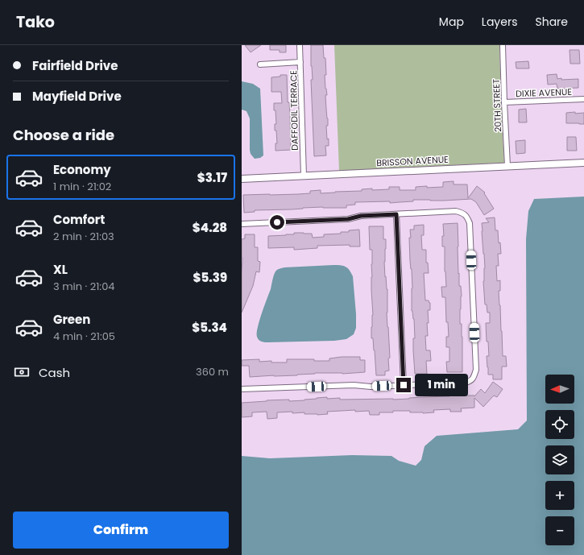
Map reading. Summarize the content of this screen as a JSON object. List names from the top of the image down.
{
  "streets": {
    "street": [
      "DIXIE AVENUE",
      "20TH STREET",
      "DAFFODIL TERRACE",
      "BRISSON AVENUE"
    ]
  },
  "crossings": [
    ["DIXIE AVENUE", "20TH STREET"],
    ["20TH STREET", "BRISSON AVENUE"],
    ["DAFFODIL TERRACE", "BRISSON AVENUE"]
  ],
  "north": "left",
  "page": {
    "header": "Tako",
    "nav": ["Map", "Layers", "Share"],
    "banner": ["Fairfield Drive", "Mayfield Drive"],
    "heading": "Choose a ride",
    "list": [
      {
        "name": "Economy",
        "note": "1 min · 21:02",
        "value": "$3.17"
      },
      {
        "name": "Comfort",
        "note": "2 min · 21:03",
        "value": "$4.28"
      },
      {
        "name": "XL",
        "note": "3 min · 21:04",
        "value": "$5.39"
      },
      {
        "name": "Green",
        "note": "4 min · 21:05",
        "value": "$5.34"
      }
    ],
    "pay": ["Cash", "360 m"],
    "bubble": "1 min",
    "map_buttons": ["+", "−"],
    "buttons": "Confirm"
  }
}
